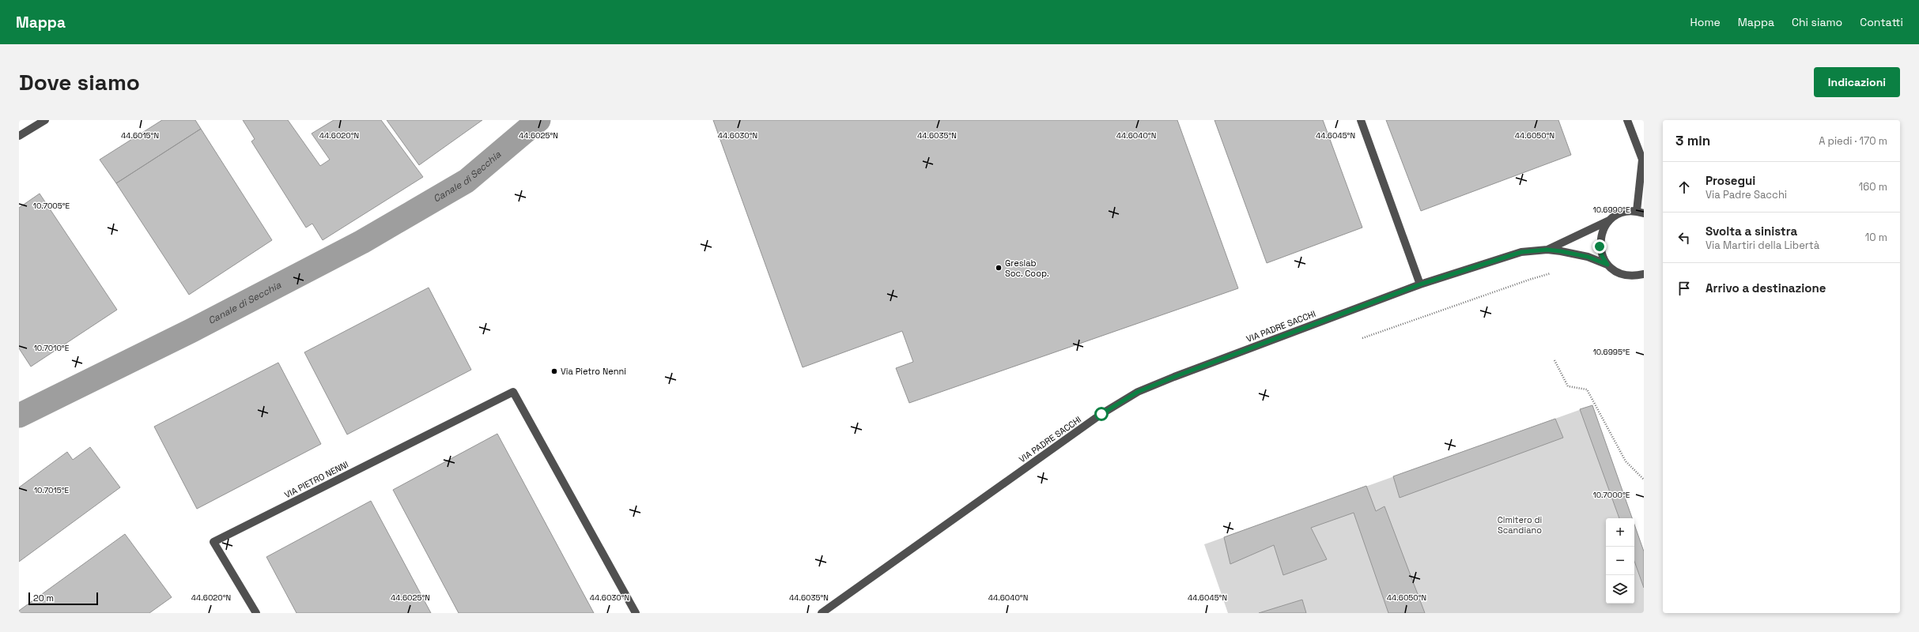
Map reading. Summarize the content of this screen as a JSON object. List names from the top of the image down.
{
  "streets": {
    "street": ["VIA PADRE SACCHI", "VIA PIETRO NENNI"]
  },
  "water": ["Canale di Secchia"],
  "parks": ["Cimitero di Scandiano"],
  "places": ["Greslab Soc. Coop.", "Via Pietro Nenni"],
  "scale_bar": "20 m",
  "page": {
    "header": "Mappa",
    "nav": [
      "Home",
      "Mappa",
      "Chi siamo",
      "Contatti"
    ],
    "buttons": "Indicazioni",
    "title": "Dove siamo",
    "heading": ["3 min", "A piedi · 170 m"],
    "list": [
      ["Prosegui", "Via Padre Sacchi", "160 m"],
      ["Svolta a sinistra", "Via Martiri della Libertà", "10 m"],
      "Arrivo a destinazione"
    ],
    "map_buttons": ["+", "−"],
    "scale": "20 m"
  },
  "coordinates": [
    "44.6015°N",
    "44.6020°N",
    "44.6025°N",
    "44.6030°N",
    "44.6035°N",
    "44.6040°N",
    "44.6045°N",
    "44.6050°N",
    "10.7005°E",
    "10.6990°E",
    "10.7010°E",
    "10.6995°E",
    "10.7015°E",
    "10.7000°E"
  ]
}
